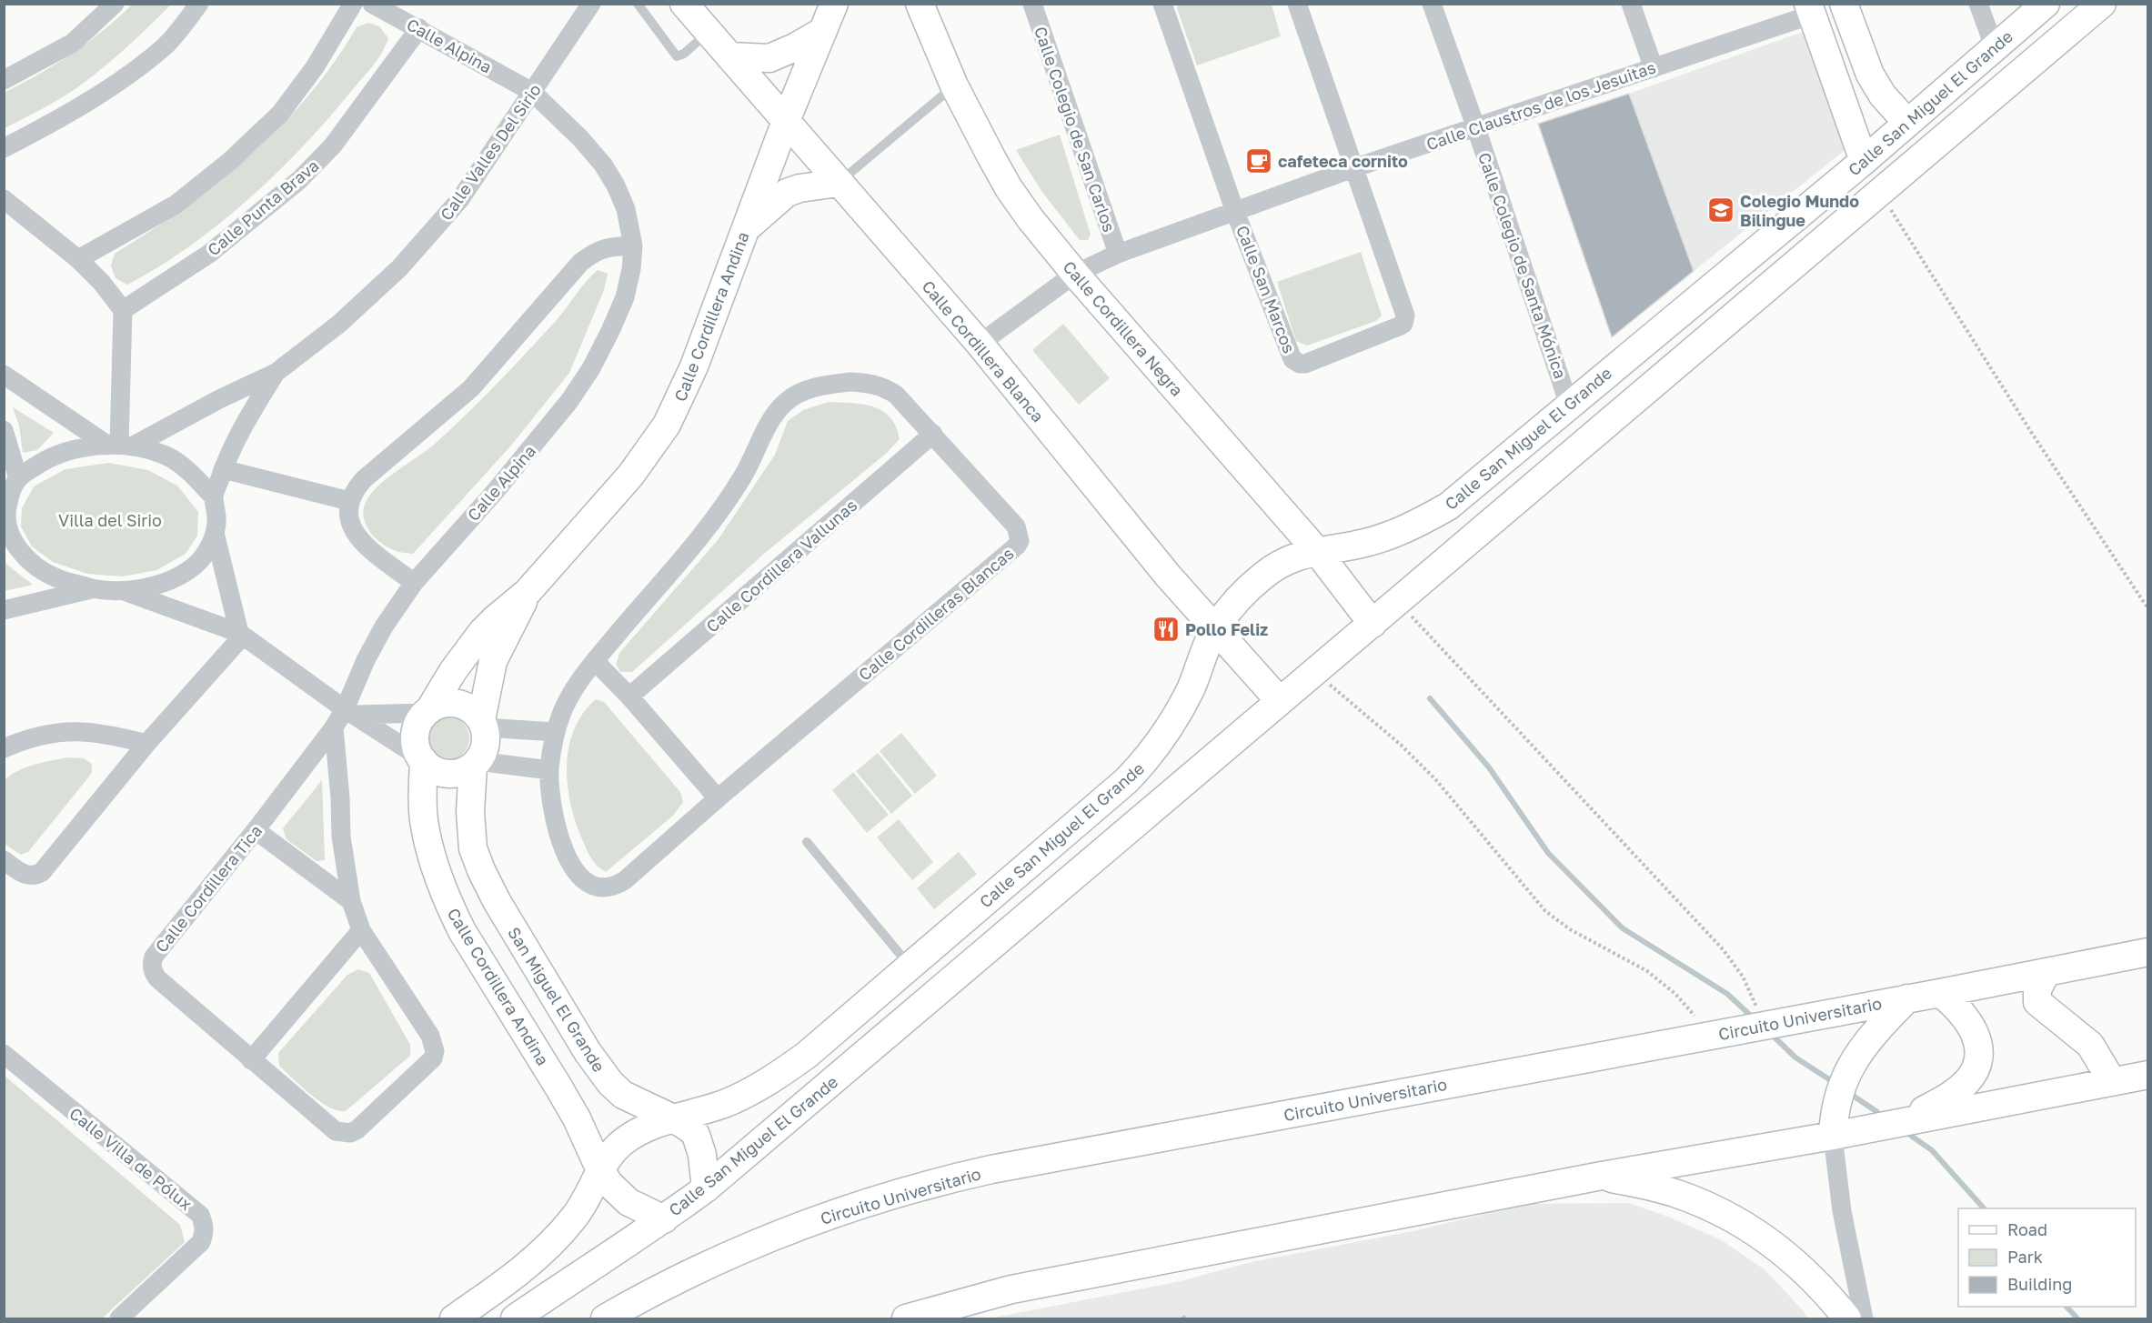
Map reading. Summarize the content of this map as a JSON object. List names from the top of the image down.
{
  "streets": {
    "street": [
      "Calle Alpina",
      "Calle San Miguel El Grande",
      "Calle Claustros de los Jesuitas",
      "Calle Colegio de San Carlos",
      "Calle Valles Del Sirio",
      "Calle Punta Brava",
      "Calle Colegio de Santa Mónica",
      "Calle San Marcos",
      "Calle Cordillera Andina",
      "Calle Cordillera Negra",
      "Calle Cordillera Blanca",
      "Calle Cordillera Vallunas",
      "Calle Cordilleras Blancas",
      "Calle Cordillera Tica",
      "San Miguel El Grande",
      "Circuito Universitario",
      "Calle Villa de Pólux"
    ]
  },
  "crossings": [
    ["Calle Alpina", "Calle Valles Del Sirio"],
    ["Calle Alpina", "Calle Punta Brava"],
    ["Calle Alpina", "Calle Cordillera Tica"],
    ["Calle San Miguel El Grande", "Calle Colegio de Santa Mónica"],
    ["Calle San Miguel El Grande", "Calle Cordillera Andina"],
    ["Calle San Miguel El Grande", "Calle Cordillera Negra"],
    ["Calle San Miguel El Grande", "Calle Cordillera Blanca"],
    ["Calle San Miguel El Grande", "San Miguel El Grande"],
    ["Calle Claustros de los Jesuitas", "Calle Colegio de San Carlos"],
    ["Calle Claustros de los Jesuitas", "Calle Colegio de Santa Mónica"],
    ["Calle Claustros de los Jesuitas", "Calle San Marcos"],
    ["Calle Claustros de los Jesuitas", "Calle Cordillera Negra"],
    ["Calle Claustros de los Jesuitas", "Calle Cordillera Blanca"],
    ["Calle Cordillera Andina", "Calle Cordillera Blanca"],
    ["Calle Cordillera Andina", "San Miguel El Grande"],
    ["Calle Cordillera Vallunas", "Calle Cordilleras Blancas"]
  ],
  "parks": ["Villa del Sirio"],
  "places": {
    "cafe": ["cafeteca cornito"],
    "school or university": ["Colegio Mundo Bilingue"],
    "restaurant": ["Pollo Feliz"]
  },
  "legend": ["Road", "Park", "Building"]
}
